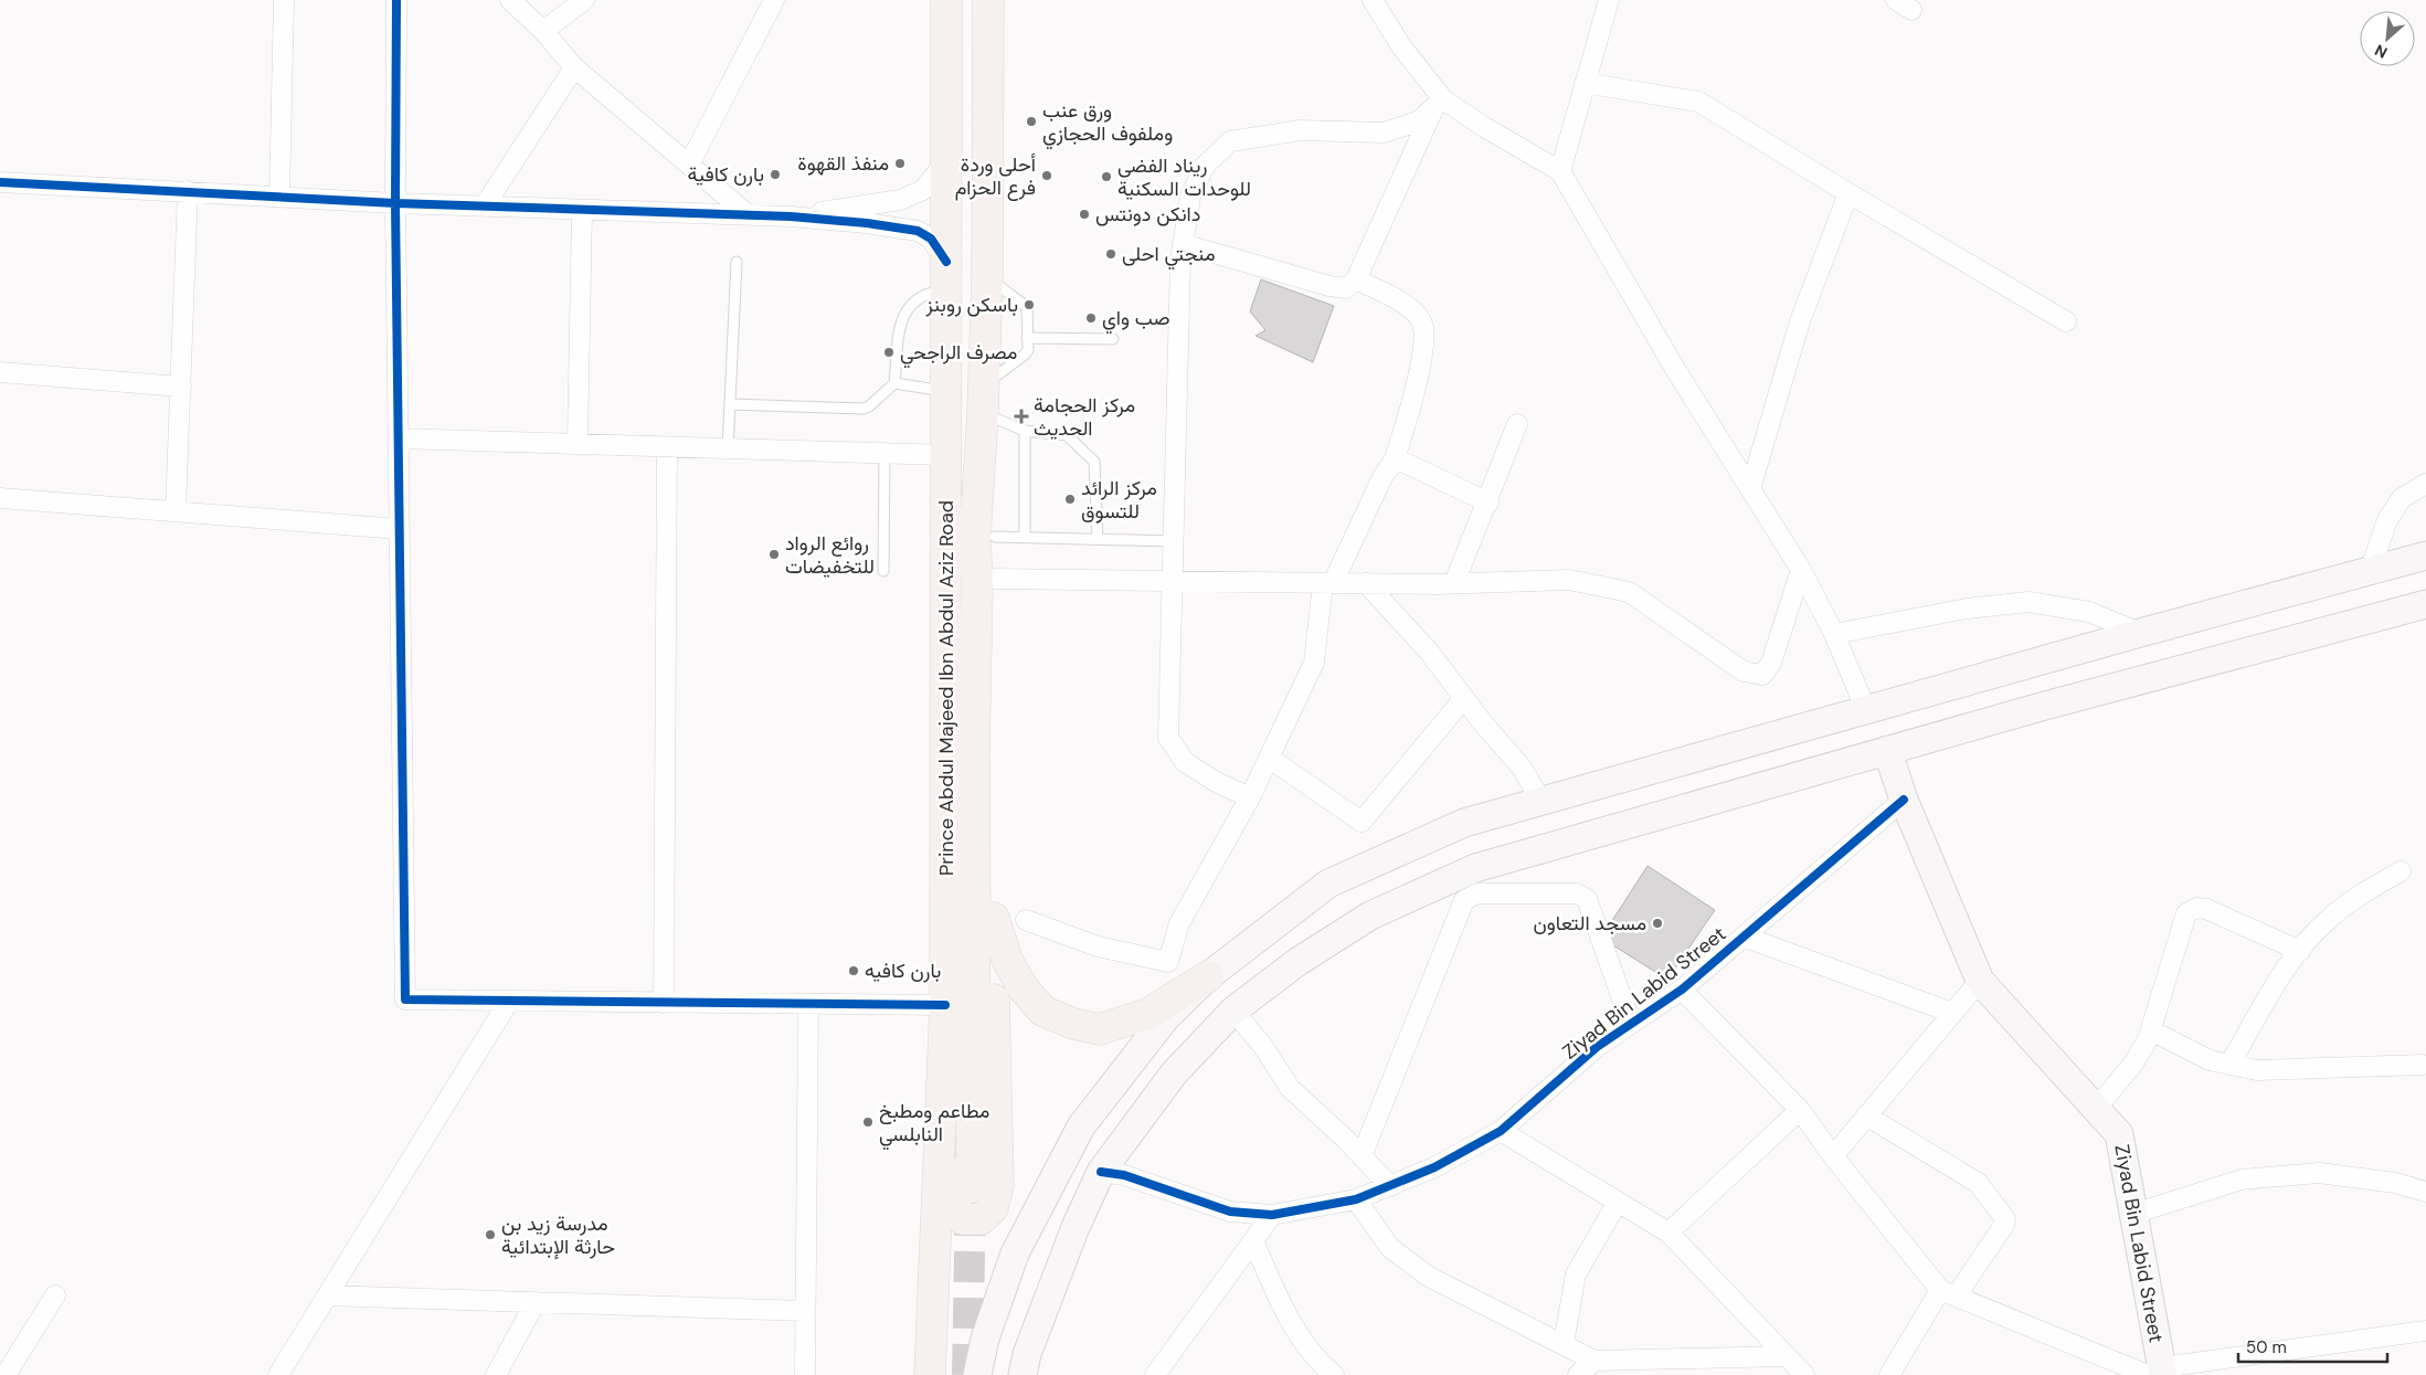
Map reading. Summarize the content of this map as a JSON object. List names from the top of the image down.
{
  "streets": {
    "main road": ["Prince Abdul Majeed Ibn Abdul Aziz Road", "Ziyad Bin Labid Street"]
  },
  "places": {
    "other": [
      "ورق عنب وملفوف الحجازي",
      "منفذ القهوة",
      "بارن كافية",
      "أحلى وردة فرع الحزام",
      "ريناد الفضي للوحدات السكنية",
      "دانكن دونتس",
      "منجتي احلى",
      "باسكن روبنز",
      "صب واي",
      "مصرف الراجحي",
      "مركز الرائد للتسوق",
      "روائع الرواد للتخفيضات",
      "مسجد التعاون",
      "بارن كافيه",
      "مطاعم ومطبخ النابلسي",
      "مدرسة زيد بن حارثة الإبتدائية"
    ],
    "health": ["مركز الحجامة الحديث"]
  },
  "scale_bar": "50 m",
  "north": "bottom left"
}
